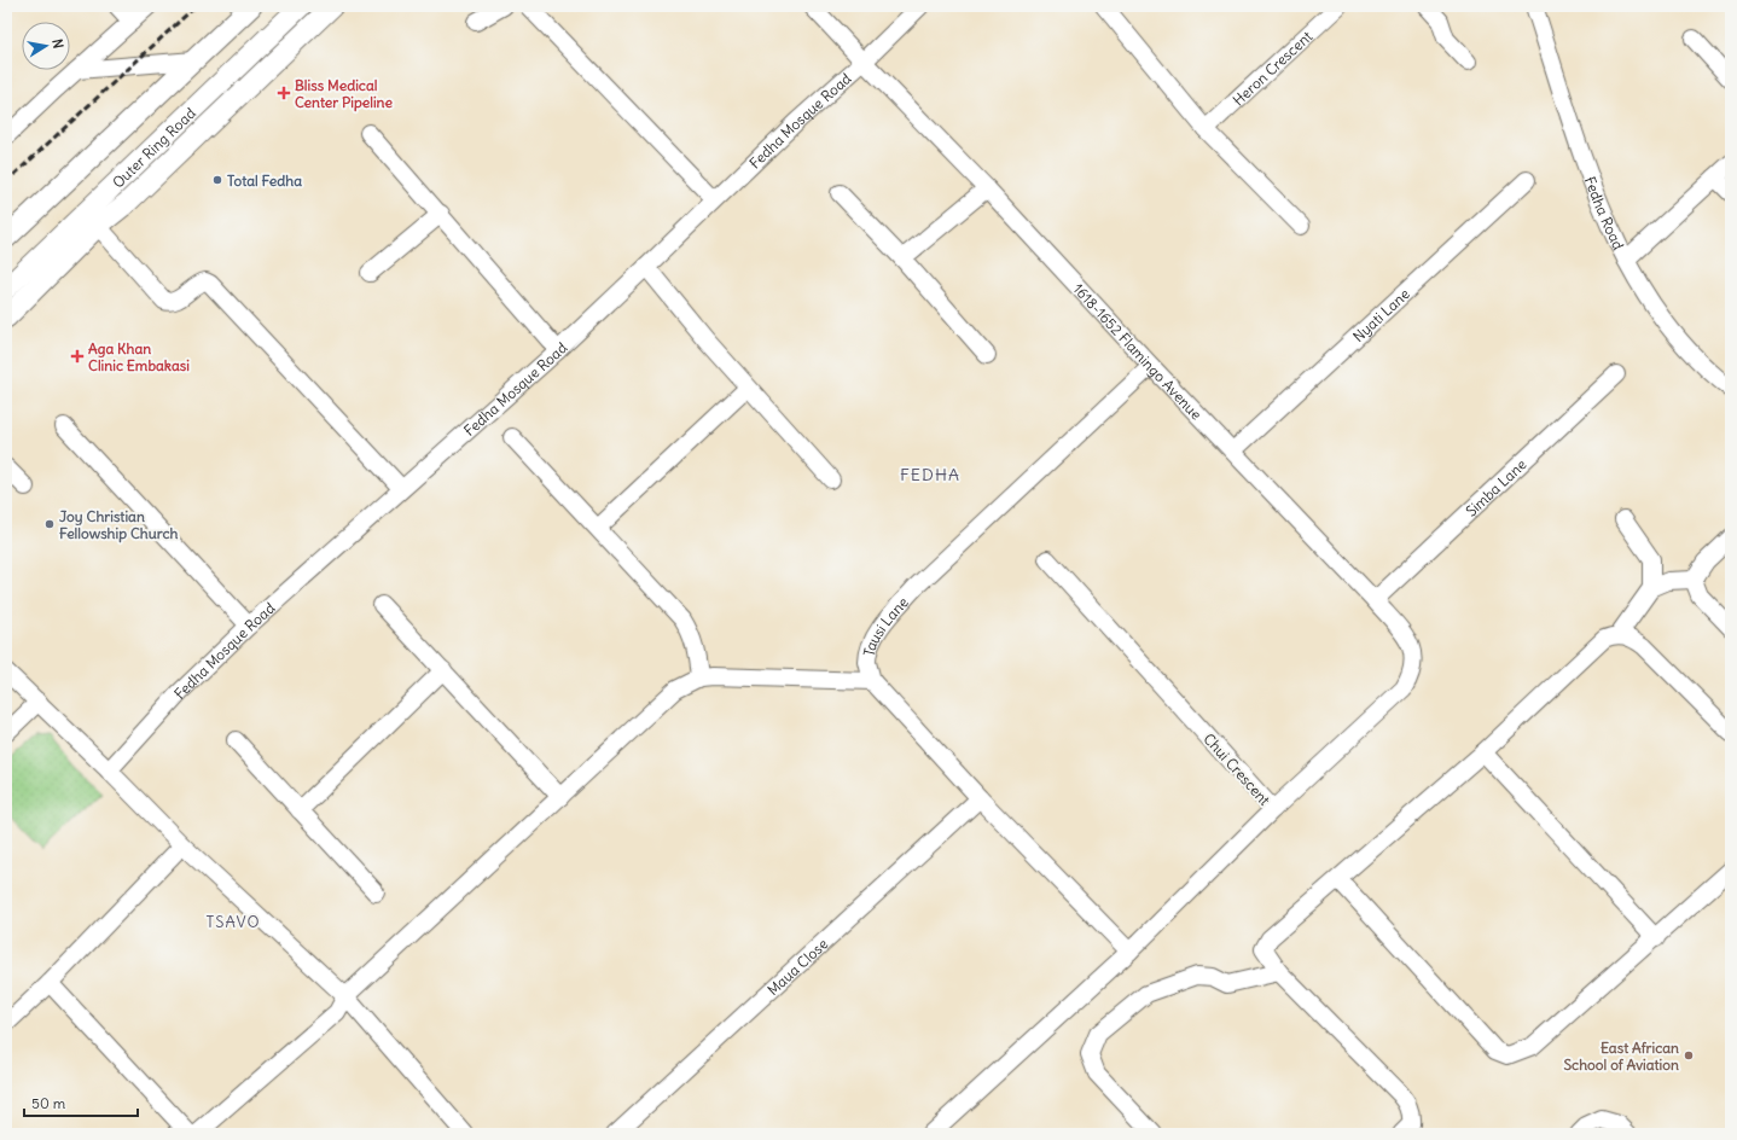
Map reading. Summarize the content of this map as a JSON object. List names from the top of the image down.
{
  "streets": {
    "main road": ["Outer Ring Road"],
    "street": [
      "Heron Crescent",
      "Fedha Mosque Road",
      "Fedha Road",
      "Nyati Lane",
      "1618-1652 Flamingo Avenue",
      "Simba Lane",
      "Tausi Lane",
      "Chui Crescent",
      "Maua Close"
    ]
  },
  "crossings": [
    ["Fedha Mosque Road", "1618-1652 Flamingo Avenue"],
    ["Nyati Lane", "1618-1652 Flamingo Avenue"],
    ["1618-1652 Flamingo Avenue", "Simba Lane"],
    ["1618-1652 Flamingo Avenue", "Tausi Lane"],
    ["1618-1652 Flamingo Avenue", "Chui Crescent"],
    ["Tausi Lane", "Maua Close"]
  ],
  "districts": ["FEDHA", "TSAVO"],
  "places": {
    "health": ["Bliss Medical Center Pipeline", "Aga Khan Clinic Embakasi"],
    "other": ["Total Fedha", "Joy Christian Fellowship Church", "East African School of Aviation"]
  },
  "scale_bar": "50 m",
  "north": "right"
}
